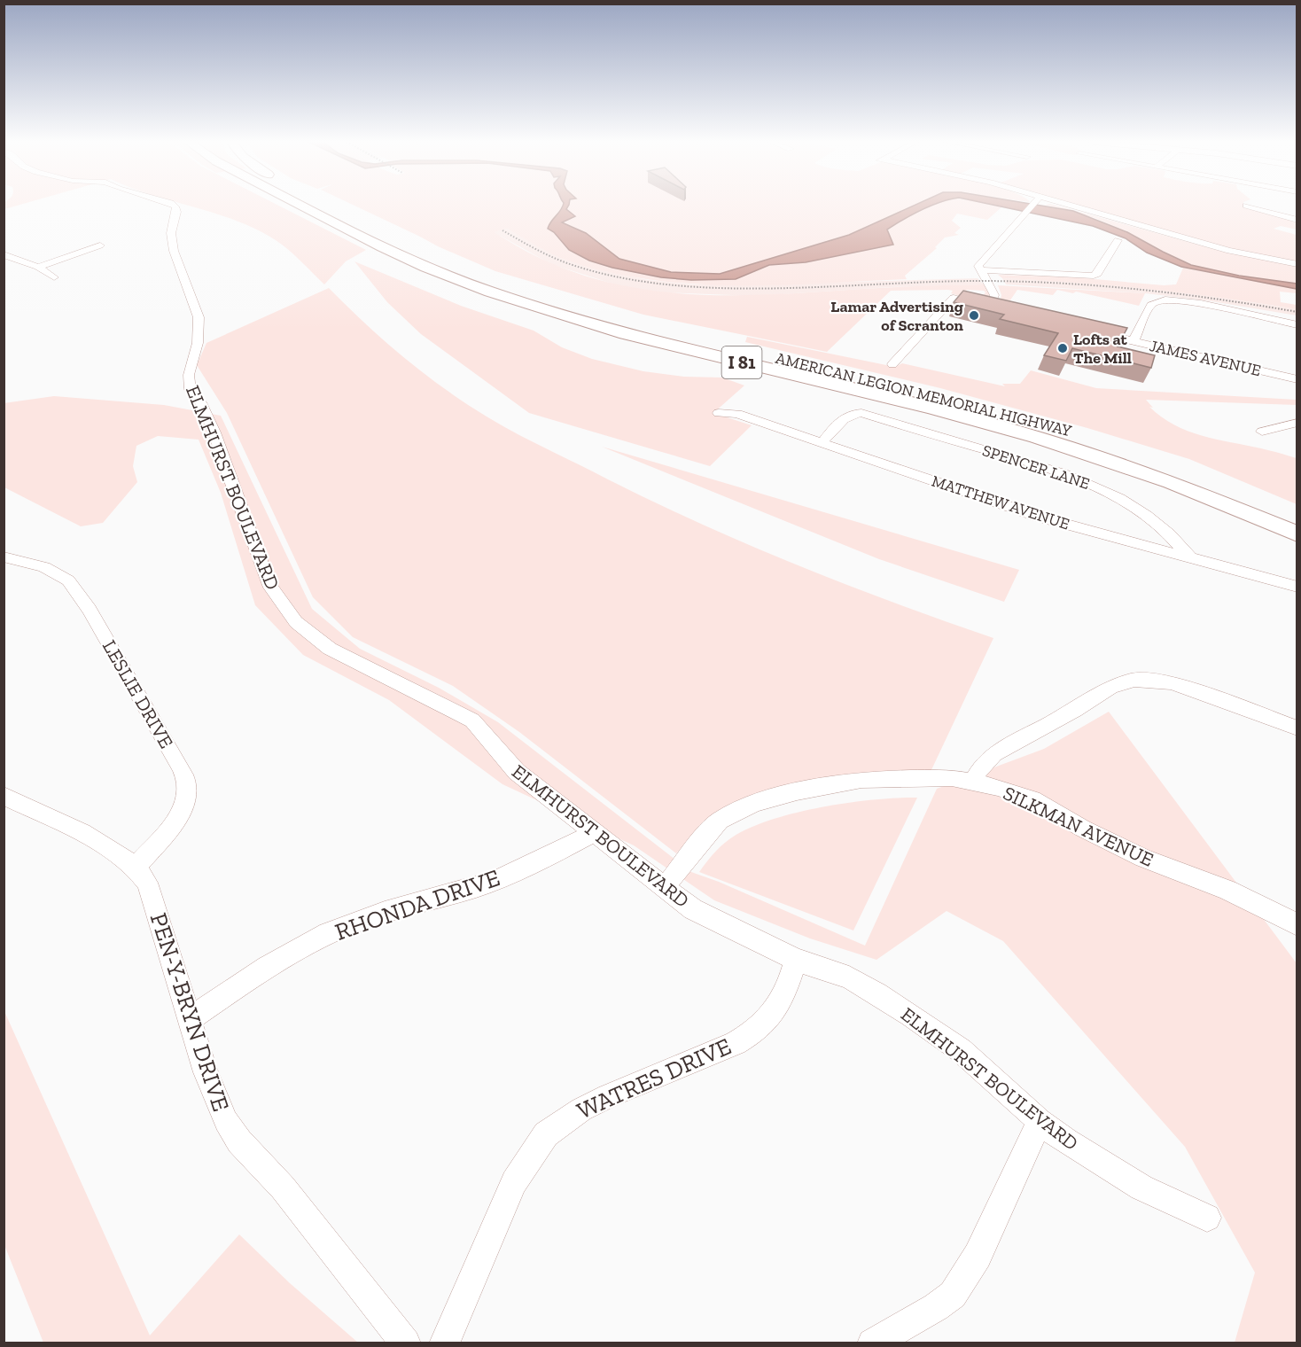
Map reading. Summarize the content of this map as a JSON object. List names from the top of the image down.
{
  "streets": {
    "highway": ["I 81", "AMERICAN LEGION MEMORIAL HIGHWAY"],
    "street": [
      "JAMES AVENUE",
      "SPENCER LANE",
      "ELMHURST BOULEVARD",
      "MATTHEW AVENUE",
      "LESLIE DRIVE",
      "SILKMAN AVENUE",
      "RHONDA DRIVE",
      "PEN-Y-BRYN DRIVE",
      "WATRES DRIVE"
    ]
  },
  "crossings": [
    ["SPENCER LANE", "MATTHEW AVENUE"],
    ["ELMHURST BOULEVARD", "SILKMAN AVENUE"],
    ["ELMHURST BOULEVARD", "RHONDA DRIVE"],
    ["ELMHURST BOULEVARD", "WATRES DRIVE"],
    ["LESLIE DRIVE", "PEN-Y-BRYN DRIVE"],
    ["RHONDA DRIVE", "PEN-Y-BRYN DRIVE"]
  ],
  "places": ["Lamar Advertising of Scranton", "Lofts at The Mill"]
}
